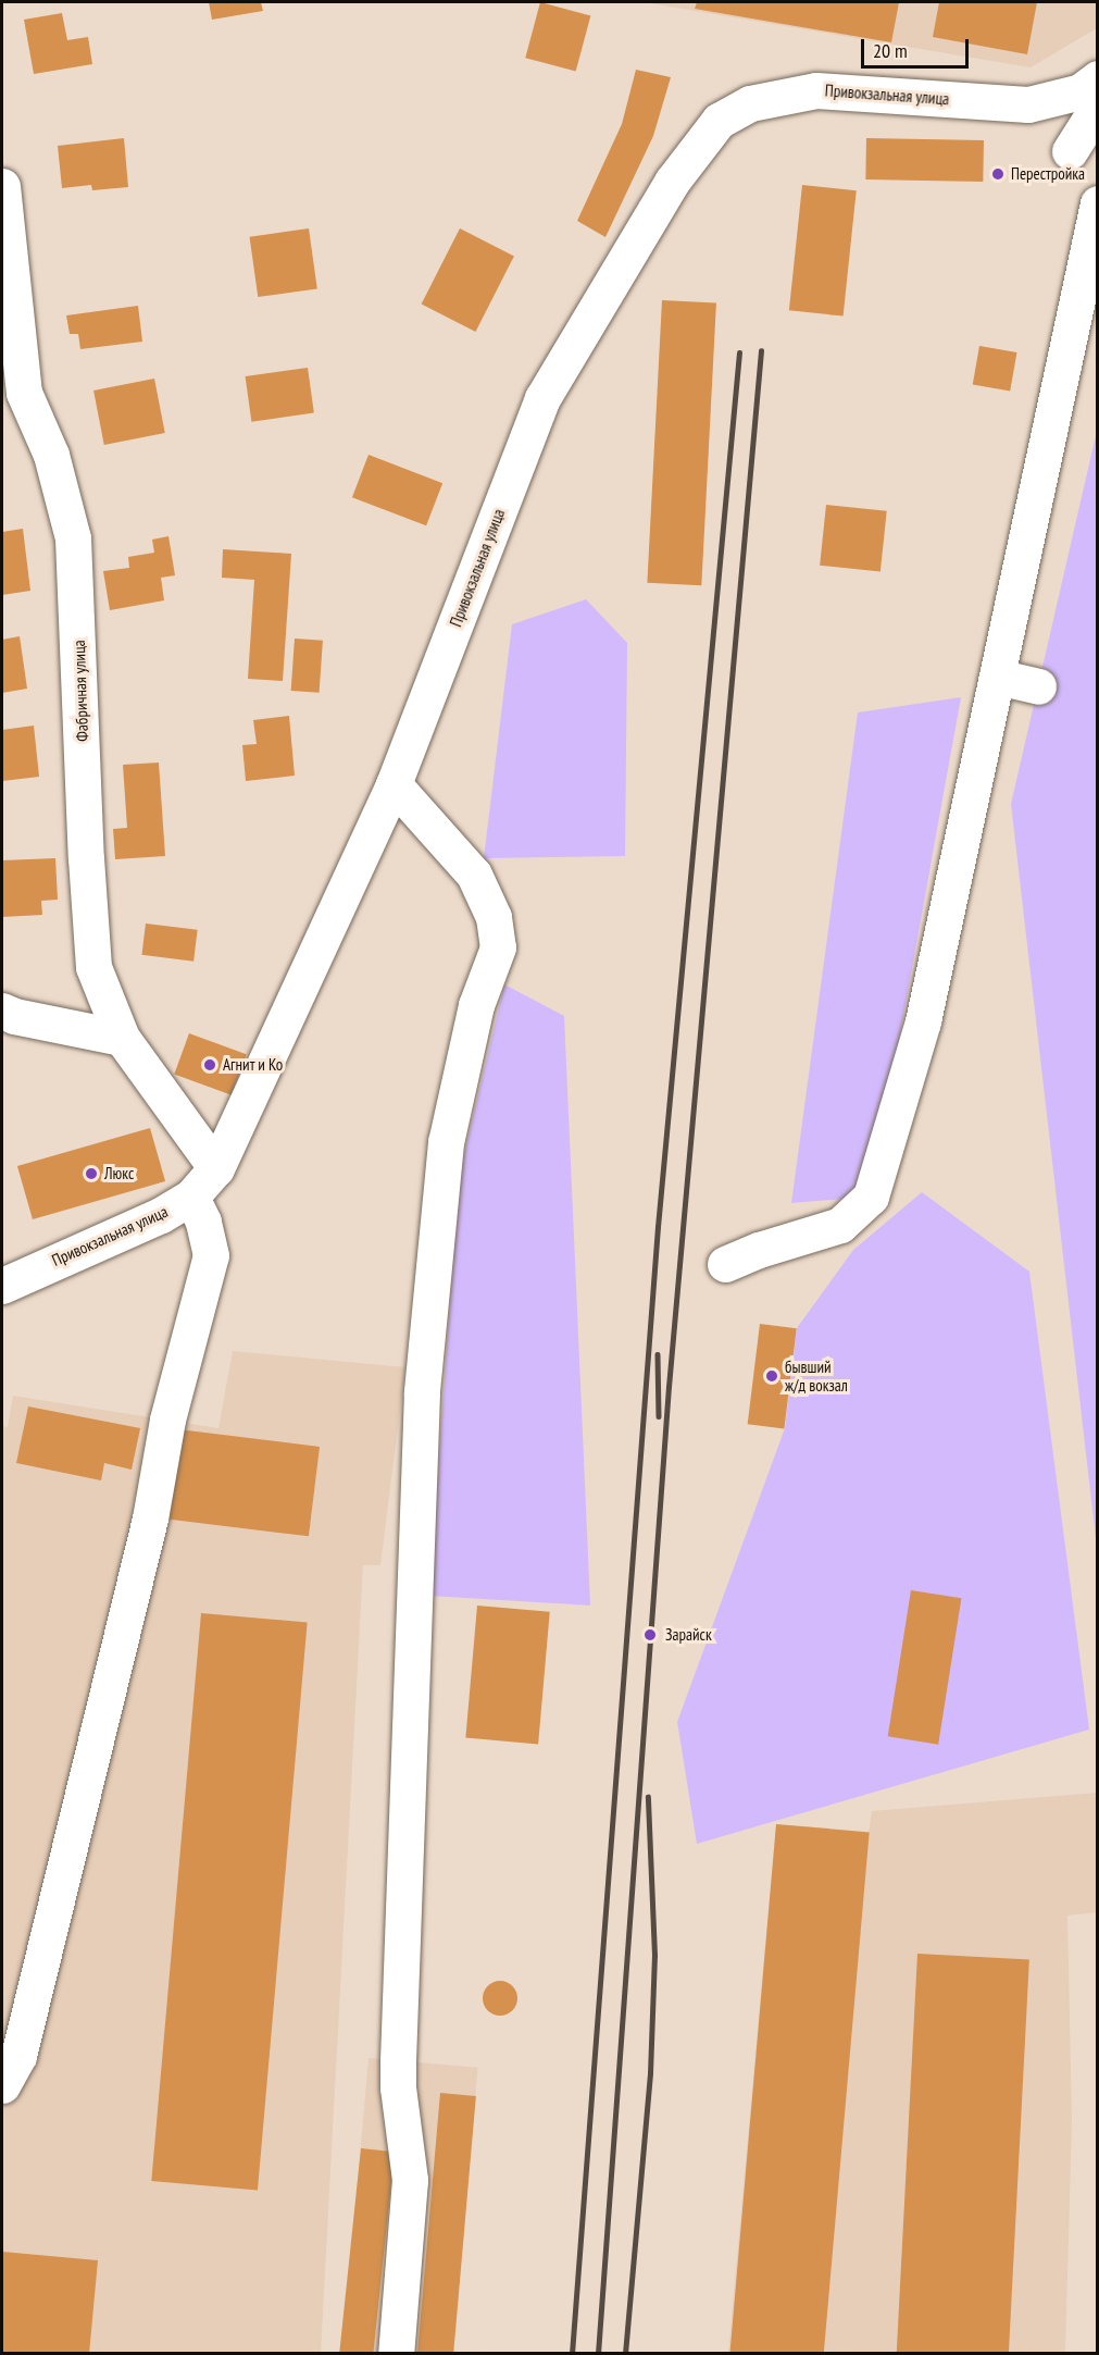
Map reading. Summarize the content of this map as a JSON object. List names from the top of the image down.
{
  "streets": {
    "street": ["Привокзальная улица", "Фабричная улица"]
  },
  "crossings": [
    ["Привокзальная улица", "Фабричная улица"]
  ],
  "places": [
    "Перестройка",
    "Агнит и Ко",
    "Люкс",
    "бывший ж/д вокзал",
    "Зарайск"
  ],
  "scale_bar": "20 m"
}
